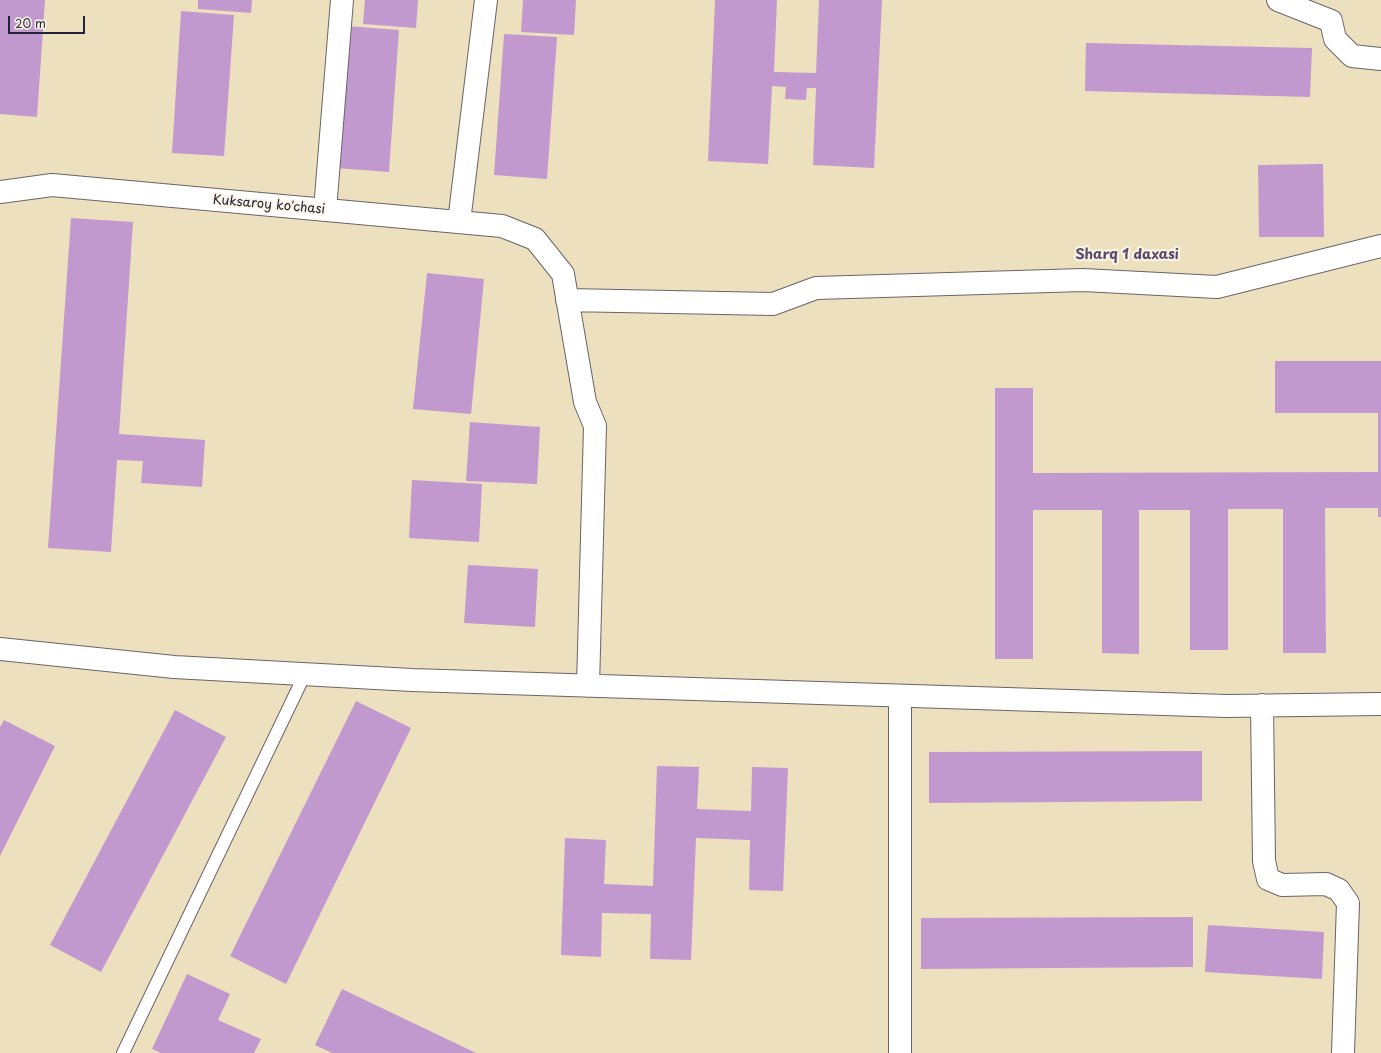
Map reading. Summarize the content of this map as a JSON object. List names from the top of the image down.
{
  "streets": {
    "street": ["Kuksaroy ko'chasi"]
  },
  "districts": ["Sharq 1 daxasi"],
  "scale_bar": "20 m"
}
